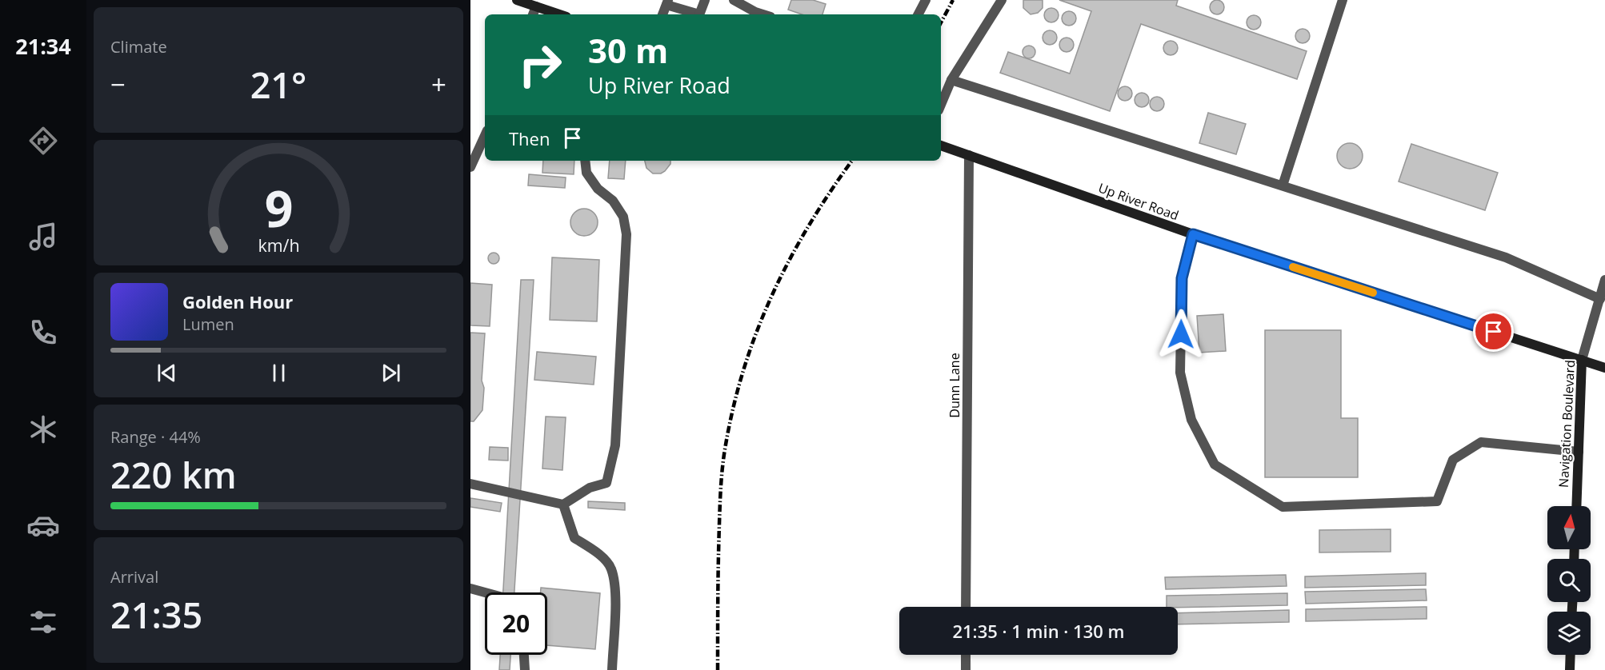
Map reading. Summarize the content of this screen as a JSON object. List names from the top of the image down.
{
  "streets": {
    "street": ["Up River Road", "Dunn Lane", "Navigation Boulevard"]
  },
  "crossings": [
    ["Up River Road", "Dunn Lane"],
    ["Up River Road", "Navigation Boulevard"]
  ],
  "north": "top",
  "page": {
    "tabs": "21:34",
    "tile": [
      "Climate",
      ["Range · 44%", "220 km"],
      ["Arrival", "21:35"]
    ],
    "turn": ["30 m", "Up River Road"],
    "heat": ["−", "21°", "+"],
    "then": "Then",
    "song": ["Golden Hour", "Lumen"],
    "limit": "20",
    "trip": "21:35 · 1 min · 130 m",
    "gauge": ["9", "km/h"]
  }
}
